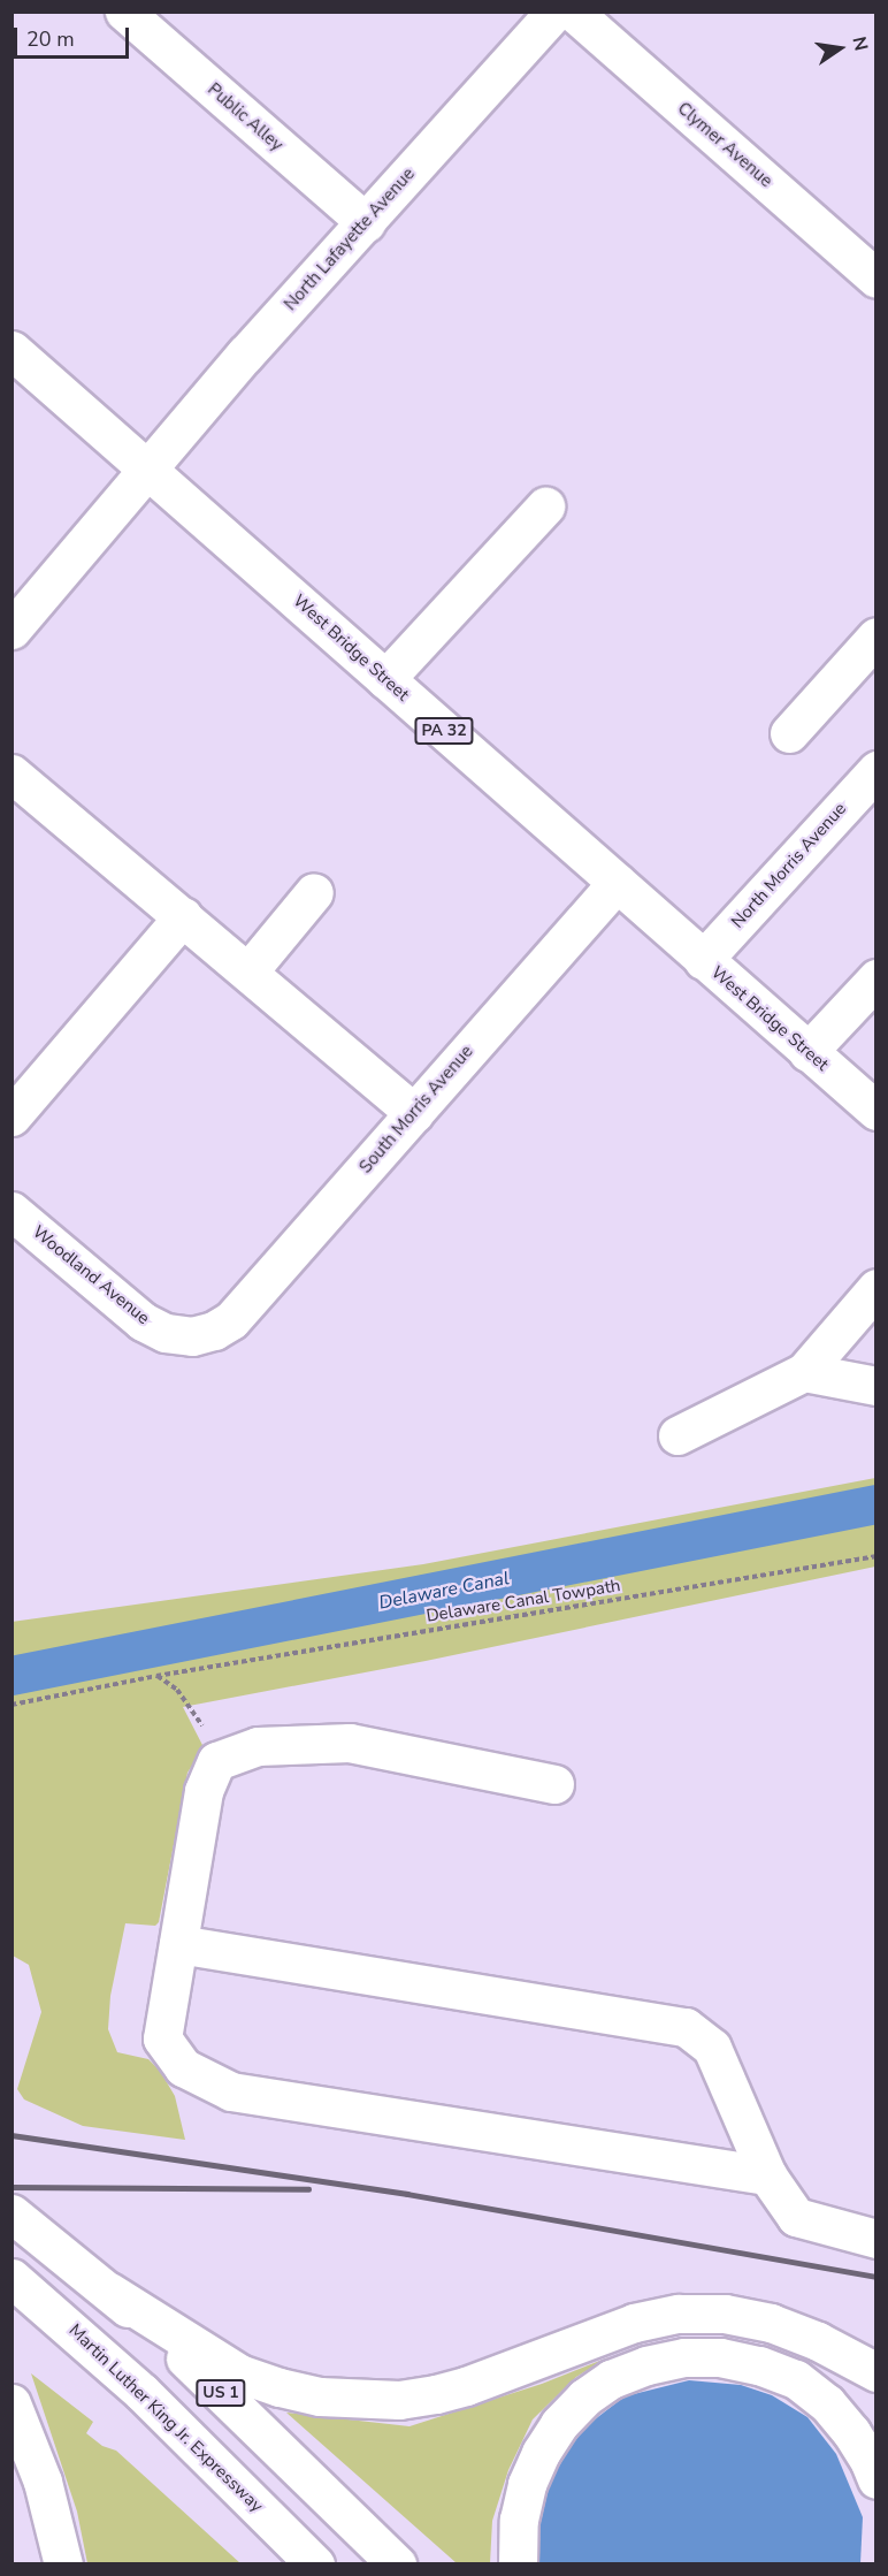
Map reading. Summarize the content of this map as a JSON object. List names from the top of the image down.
{
  "streets": {
    "main road": [
      "Public Alley",
      "Clymer Avenue",
      "North Lafayette Avenue",
      "West Bridge Street",
      "PA 32",
      "North Morris Avenue",
      "South Morris Avenue",
      "Woodland Avenue",
      "US 1",
      "Martin Luther King Jr. Expressway"
    ],
    "path": ["Delaware Canal Towpath"]
  },
  "crossings": [
    ["Public Alley", "North Lafayette Avenue"],
    ["North Lafayette Avenue", "West Bridge Street"],
    ["West Bridge Street", "North Morris Avenue"],
    ["West Bridge Street", "South Morris Avenue"],
    ["South Morris Avenue", "Woodland Avenue"]
  ],
  "water": ["Delaware Canal"],
  "scale_bar": "20 m",
  "north": "right"
}
